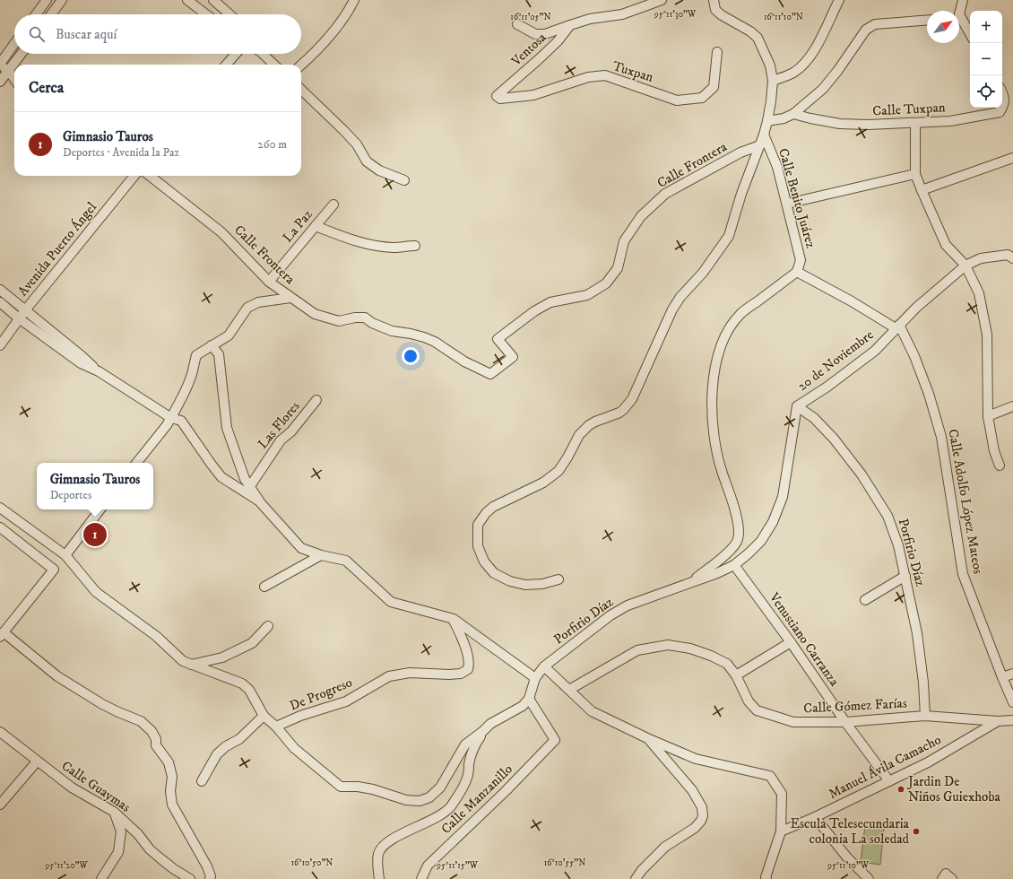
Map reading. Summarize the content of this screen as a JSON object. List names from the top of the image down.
{
  "streets": {
    "street": [
      "Ventosa",
      "Tuxpan",
      "Calle Tuxpan",
      "Calle Frontera",
      "Calle Benito Juárez",
      "La Paz",
      "Avenida Puerto Ángel",
      "20 de Noviembre",
      "Las Flores",
      "Calle Adolfo López Mateos",
      "Porfirio Díaz",
      "Venustiano Carranza",
      "De Progreso",
      "Calle Gómez Farías",
      "Manuel Ávila Camacho",
      "Calle Guaymas",
      "Calle Manzanillo"
    ]
  },
  "crossings": [
    ["Ventosa", "Tuxpan"],
    ["Calle Frontera", "La Paz"],
    ["20 de Noviembre", "Calle Adolfo López Mateos"],
    ["20 de Noviembre", "Porfirio Díaz"],
    ["20 de Noviembre", "Venustiano Carranza"],
    ["Porfirio Díaz", "Venustiano Carranza"],
    ["Porfirio Díaz", "Calle Gómez Farías"],
    ["Venustiano Carranza", "Calle Gómez Farías"],
    ["Venustiano Carranza", "Manuel Ávila Camacho"],
    ["Calle Gómez Farías", "Manuel Ávila Camacho"]
  ],
  "places": ["Jardin De Niños Guiexhoba", "Escula Telesecundaria colonia La soledad"],
  "north": "top right",
  "page": {
    "map_buttons": ["+", "−"],
    "search": "Buscar aquí",
    "heading": "Cerca",
    "list": [
      {
        "mark": "1",
        "name": "Gimnasio Tauros",
        "note": "Deportes · Avenida la Paz",
        "value": "260 m"
      }
    ],
    "popup": ["Gimnasio Tauros", "Deportes"],
    "pins": "1"
  },
  "coordinates": [
    "95°11'30\"W",
    "16°11'05\"N",
    "16°11'10\"N",
    "16°10'50\"N",
    "16°10'55\"N",
    "95°11'20\"W",
    "95°11'15\"W",
    "95°11'10\"W"
  ]
}
